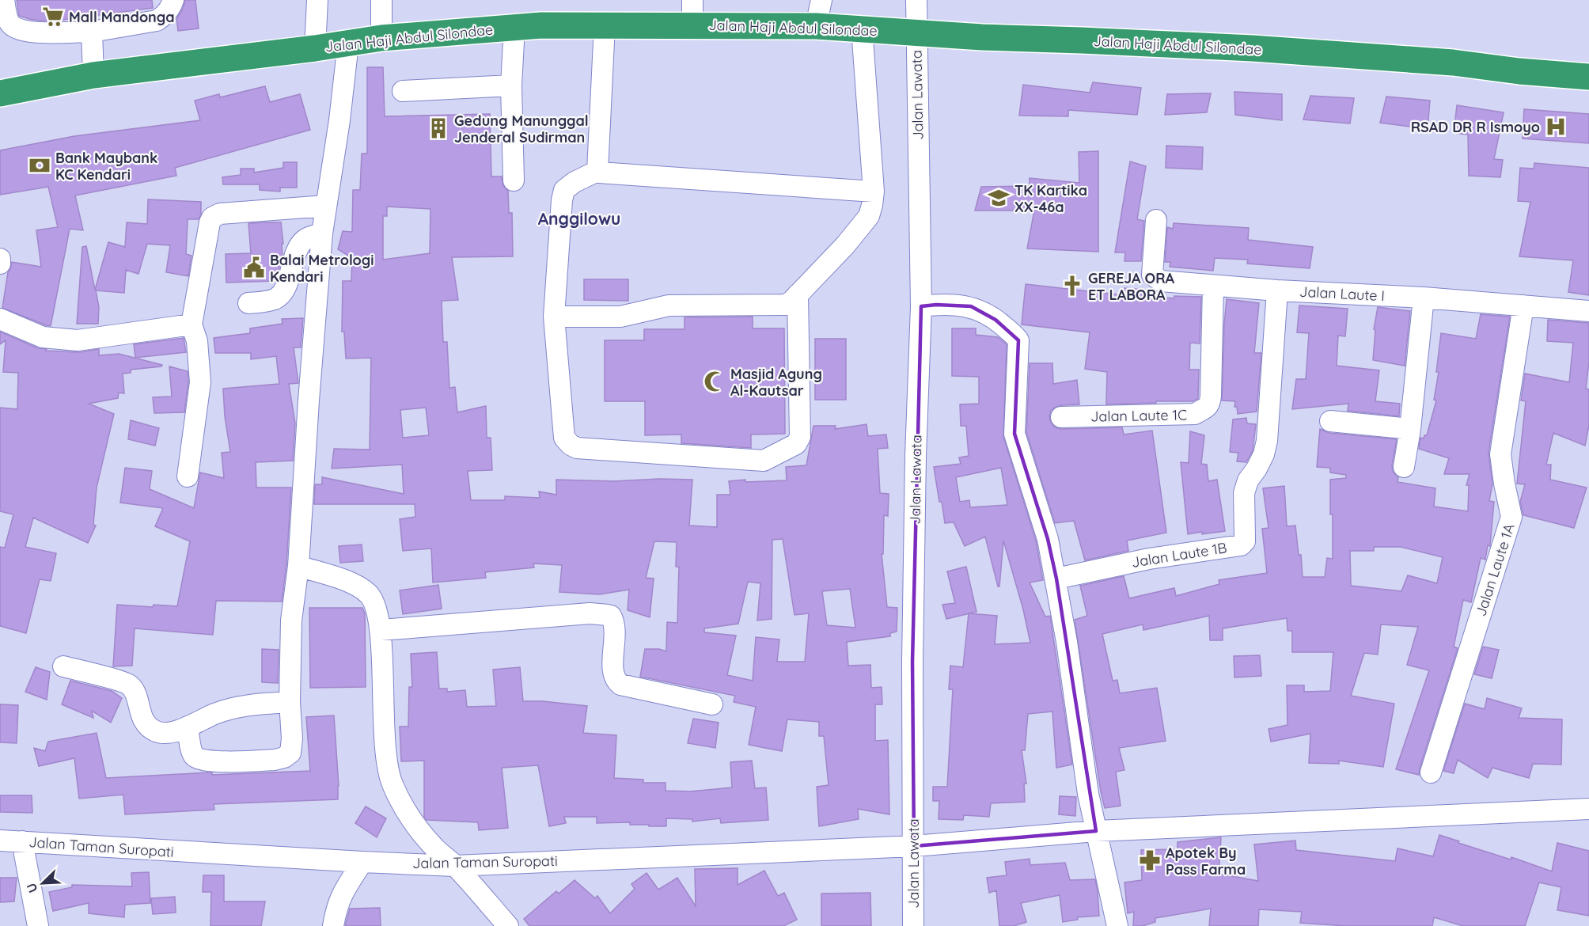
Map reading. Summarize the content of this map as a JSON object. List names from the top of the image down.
{
  "streets": {
    "highway": ["Jalan Haji Abdul Silondae"],
    "street": [
      "Jalan Lawata",
      "Jalan Laute I",
      "Jalan Laute 1C",
      "Jalan Laute 1B",
      "Jalan Laute 1A",
      "Jalan Taman Suropati"
    ]
  },
  "crossings": [
    ["Jalan Haji Abdul Silondae", "Jalan Lawata"],
    ["Jalan Lawata", "Jalan Taman Suropati"],
    ["Jalan Laute I", "Jalan Laute 1C"],
    ["Jalan Laute I", "Jalan Laute 1B"],
    ["Jalan Laute I", "Jalan Laute 1A"]
  ],
  "districts": ["Anggilowu"],
  "places": {
    "supermarket": ["Mall Mandonga"],
    "hospital": ["RSAD DR R Ismoyo"],
    "building": ["Gedung Manunggal Jenderal Sudirman"],
    "bank": ["Bank Maybank KC Kendari"],
    "school or university": ["TK Kartika XX-46a"],
    "public building": ["Balai Metrologi Kendari"],
    "church": ["GEREJA ORA ET LABORA"],
    "mosque": ["Masjid Agung Al-Kautsar"],
    "pharmacy": ["Apotek By Pass Farma"]
  },
  "north": "bottom left"
}
